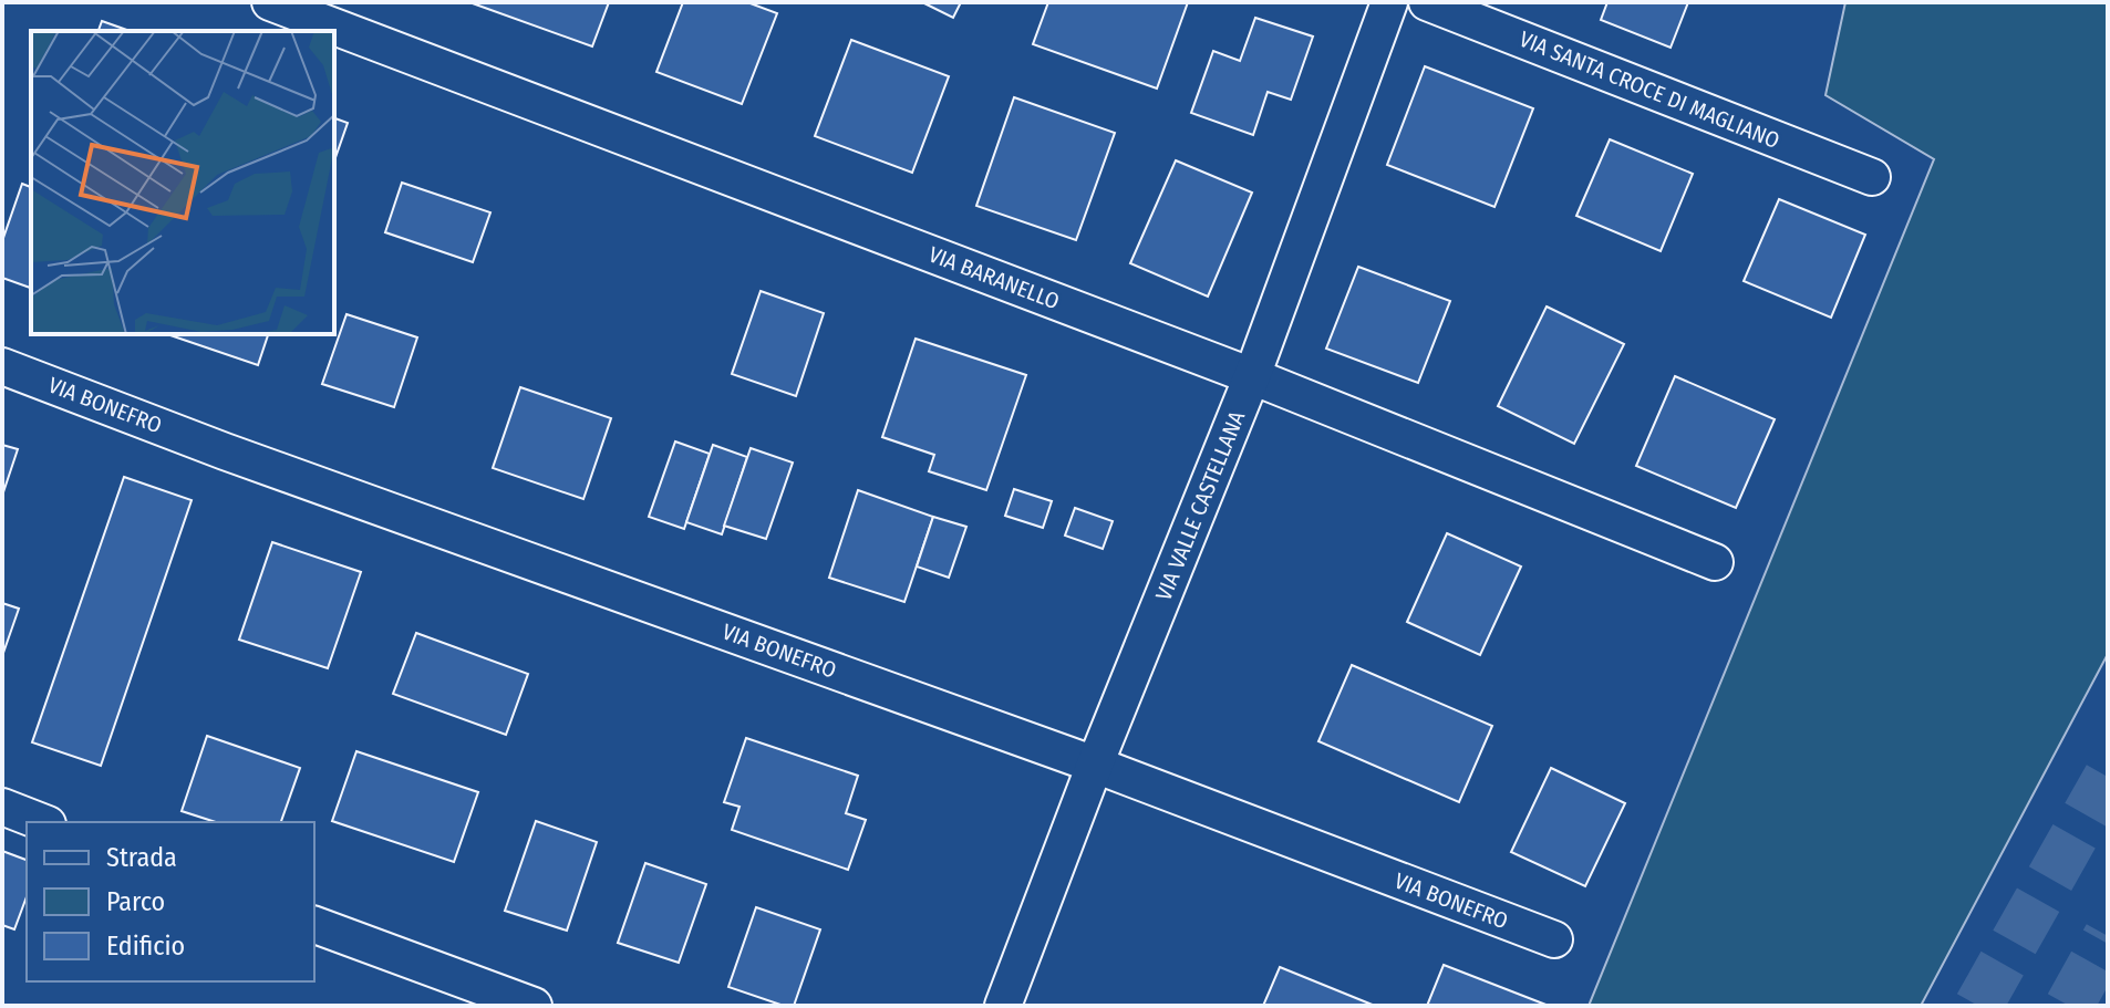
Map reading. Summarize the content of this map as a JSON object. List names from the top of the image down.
{
  "streets": {
    "street": [
      "VIA SANTA CROCE DI MAGLIANO",
      "VIA BARANELLO",
      "VIA BONEFRO",
      "VIA VALLE CASTELLANA"
    ]
  },
  "crossings": [
    ["VIA BARANELLO", "VIA VALLE CASTELLANA"],
    ["VIA BONEFRO", "VIA VALLE CASTELLANA"]
  ],
  "legend": ["Strada", "Parco", "Edificio"]
}
